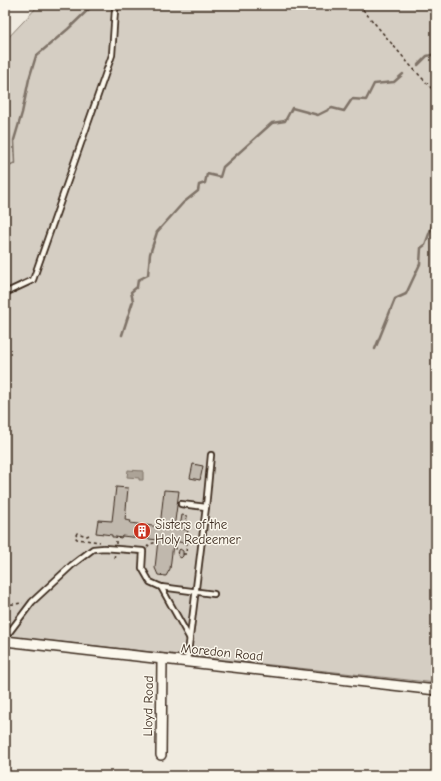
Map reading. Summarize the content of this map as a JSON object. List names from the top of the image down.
{
  "streets": {
    "street": ["Moredon Road", "Lloyd Road"]
  },
  "crossings": [
    ["Moredon Road", "Lloyd Road"]
  ],
  "places": {
    "building": ["Sisters of the Holy Redeemer"]
  }
}
